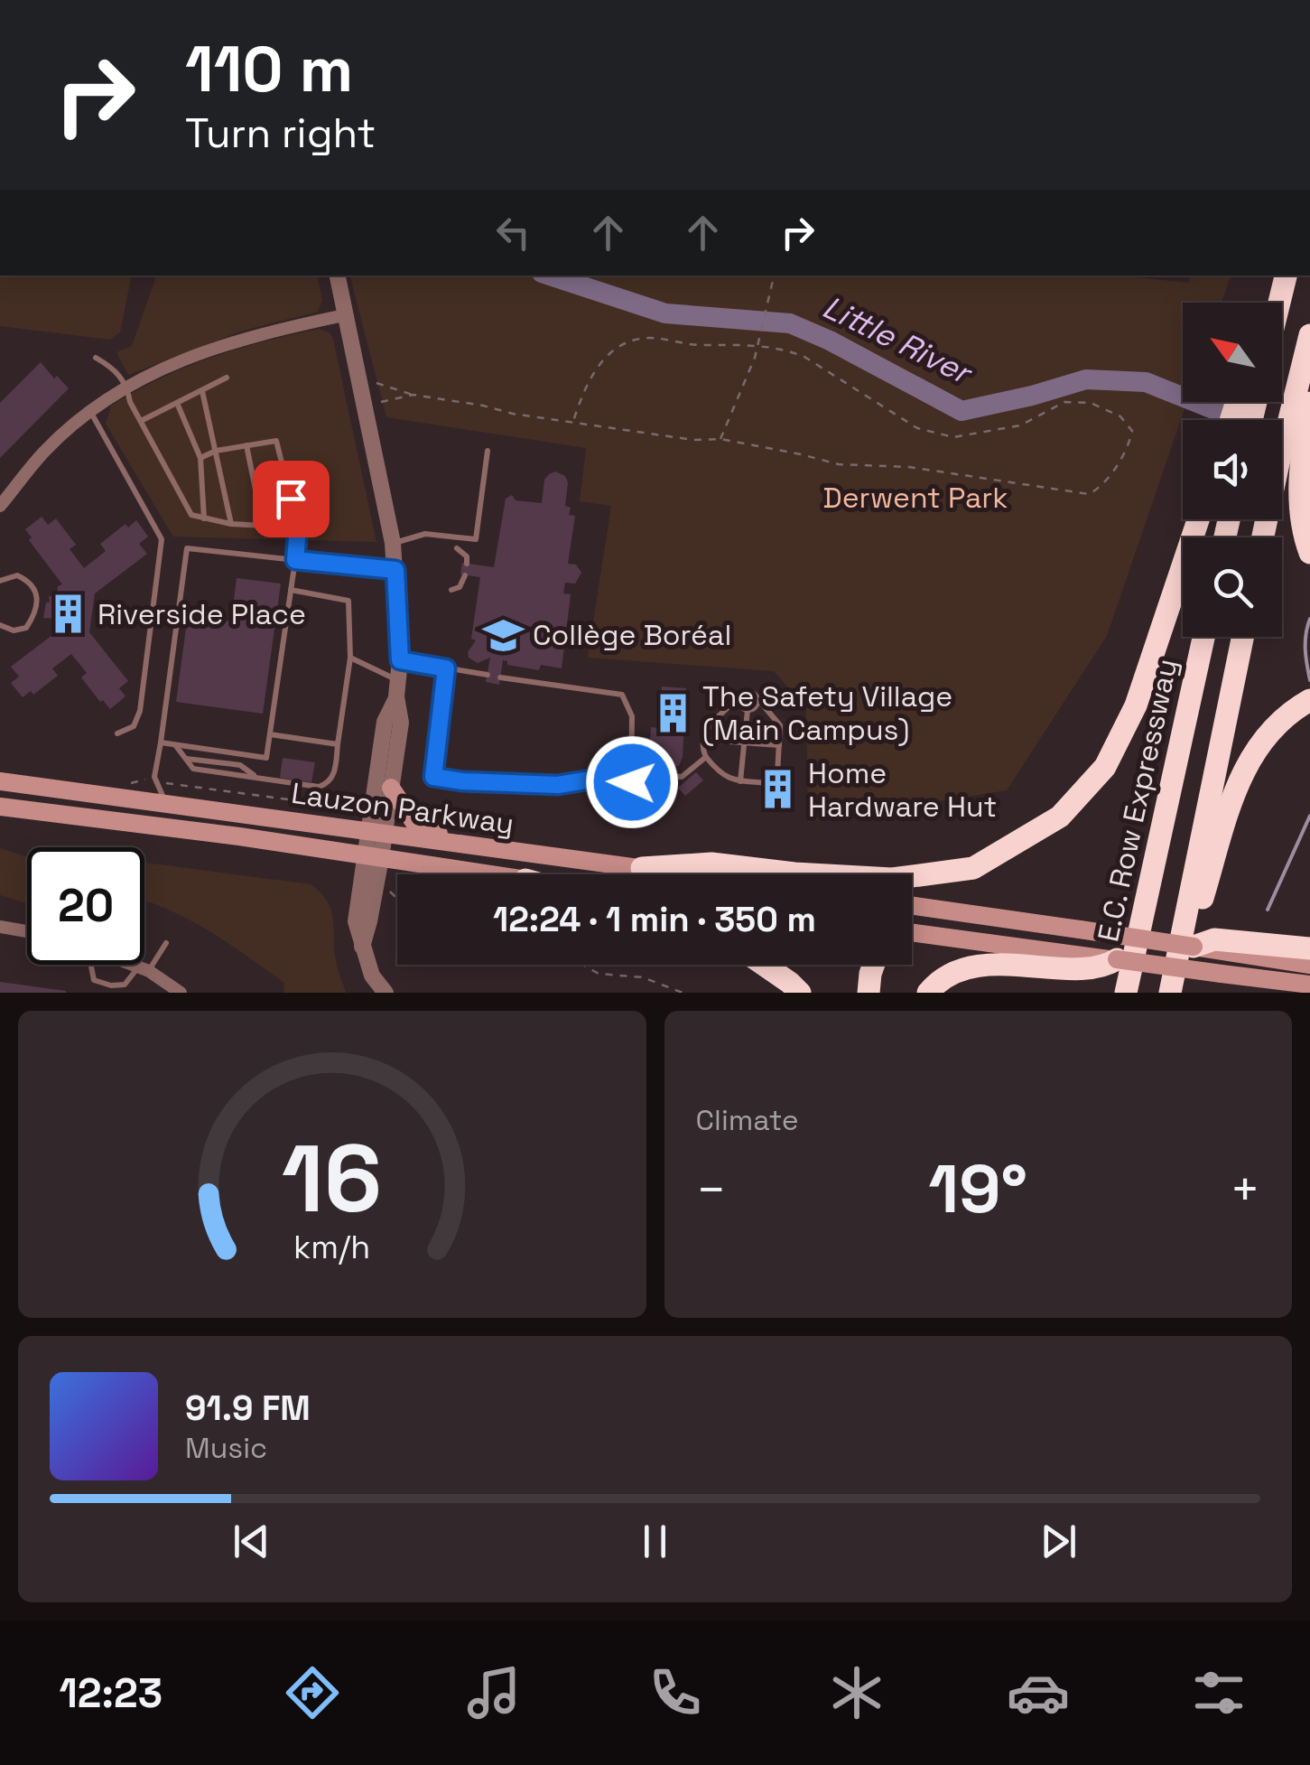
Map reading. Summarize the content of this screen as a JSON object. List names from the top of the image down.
{
  "streets": {
    "highway": ["E.C. Row Expressway"],
    "main road": ["Lauzon Parkway"]
  },
  "water": ["Little River"],
  "parks": ["Derwent Park"],
  "places": {
    "building": ["Riverside Place", "The Safety Village (Main Campus)", "Home Hardware Hut"],
    "school or university": ["Collège Boréal"]
  },
  "north": "top left",
  "page": {
    "turn": ["110 m", "Turn right"],
    "limit": "20",
    "trip": "12:24 · 1 min · 350 m",
    "tile": "Climate",
    "heat": ["−", "19°", "+"],
    "song": ["91.9 FM", "Music"],
    "tabs": "12:23",
    "gauge": ["16", "km/h"]
  }
}
